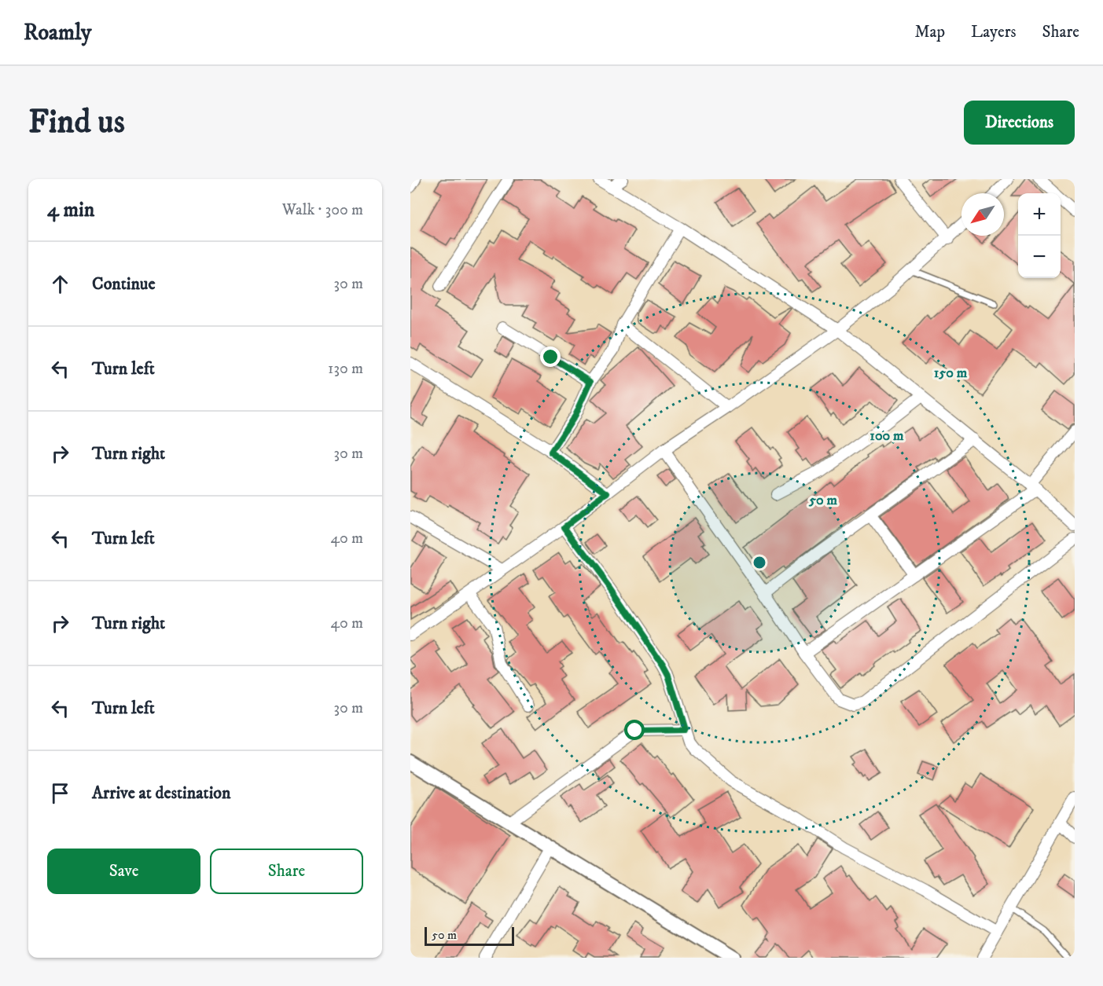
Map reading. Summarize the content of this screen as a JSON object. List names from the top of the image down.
{
  "scale_bar": "50 m",
  "north": "bottom left",
  "page": {
    "header": "Roamly",
    "nav": ["Map", "Layers", "Share"],
    "buttons": [
      "Directions",
      ["Save", "Share"]
    ],
    "title": "Find us",
    "heading": ["4 min", "Walk · 300 m"],
    "map_buttons": ["+", "−"],
    "list": [
      ["Continue", "30 m"],
      ["Turn left", "130 m"],
      ["Turn right", "30 m"],
      ["Turn left", "40 m"],
      ["Turn right", "40 m"],
      ["Turn left", "30 m"],
      "Arrive at destination"
    ],
    "scale": "50 m"
  },
  "rings": ["150 m", "100 m", "50 m"]
}
